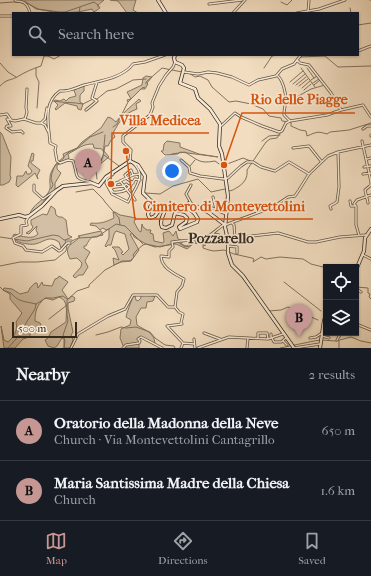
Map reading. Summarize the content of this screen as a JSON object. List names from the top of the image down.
{
  "districts": ["Pozzarello"],
  "places": ["Cimitero di Montevettolini", "Rio delle Piagge", "Villa Medicea"],
  "scale_bar": "500 m",
  "page": {
    "search": "Search here",
    "pins": ["A", "B"],
    "scale": "500 m",
    "heading": ["Nearby", "2 results"],
    "list": [
      {
        "mark": "A",
        "name": "Oratorio della Madonna della Neve",
        "note": "Church · Via Montevettolini Cantagrillo",
        "value": "650 m"
      },
      {
        "mark": "B",
        "name": "Maria Santissima Madre della Chiesa",
        "note": "Church",
        "value": "1.6 km"
      }
    ],
    "nav": ["Map", "Directions", "Saved"]
  }
}
